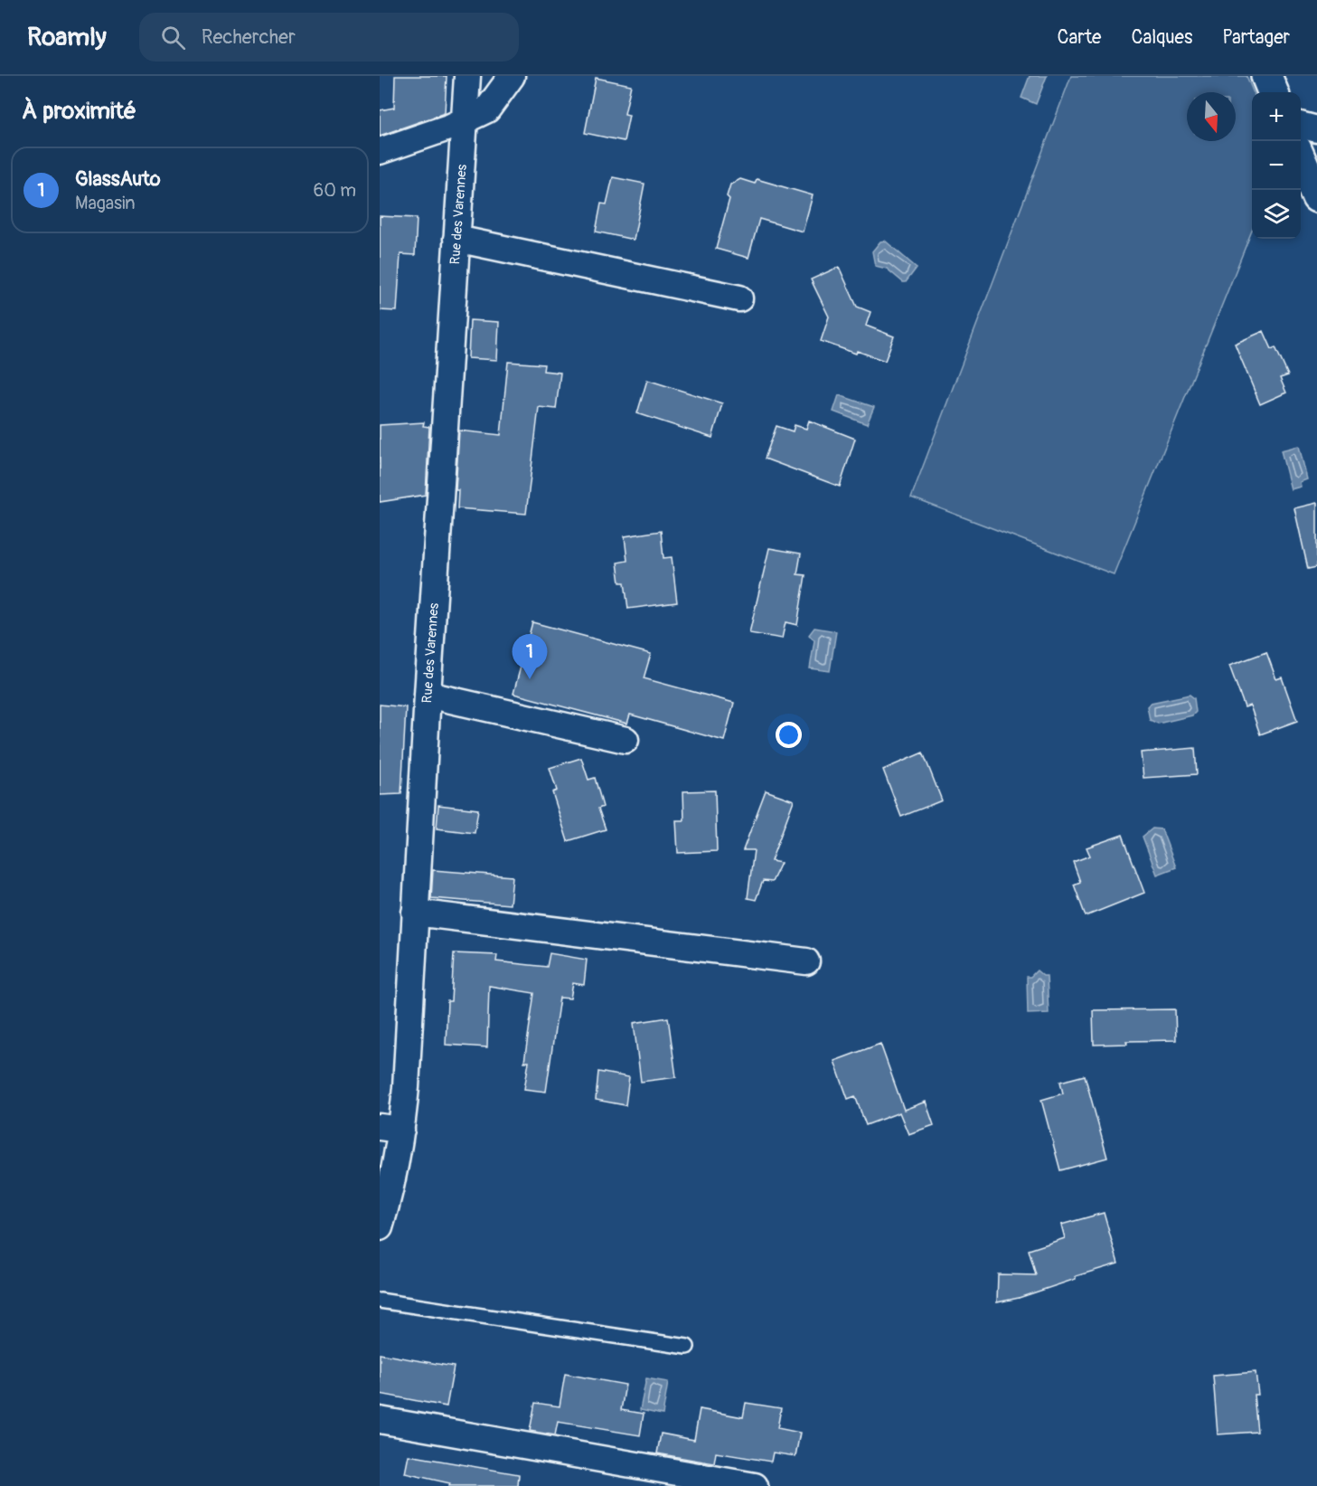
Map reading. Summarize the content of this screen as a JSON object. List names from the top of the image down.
{
  "streets": {
    "street": ["Rue des Varennes"]
  },
  "north": "bottom",
  "page": {
    "header": "Roamly",
    "search": "Rechercher",
    "nav": ["Carte", "Calques", "Partager"],
    "heading": "À proximité",
    "map_buttons": ["+", "−"],
    "list": [
      {
        "mark": "1",
        "name": "GlassAuto",
        "note": "Magasin",
        "value": "60 m"
      }
    ],
    "pins": "1"
  }
}
